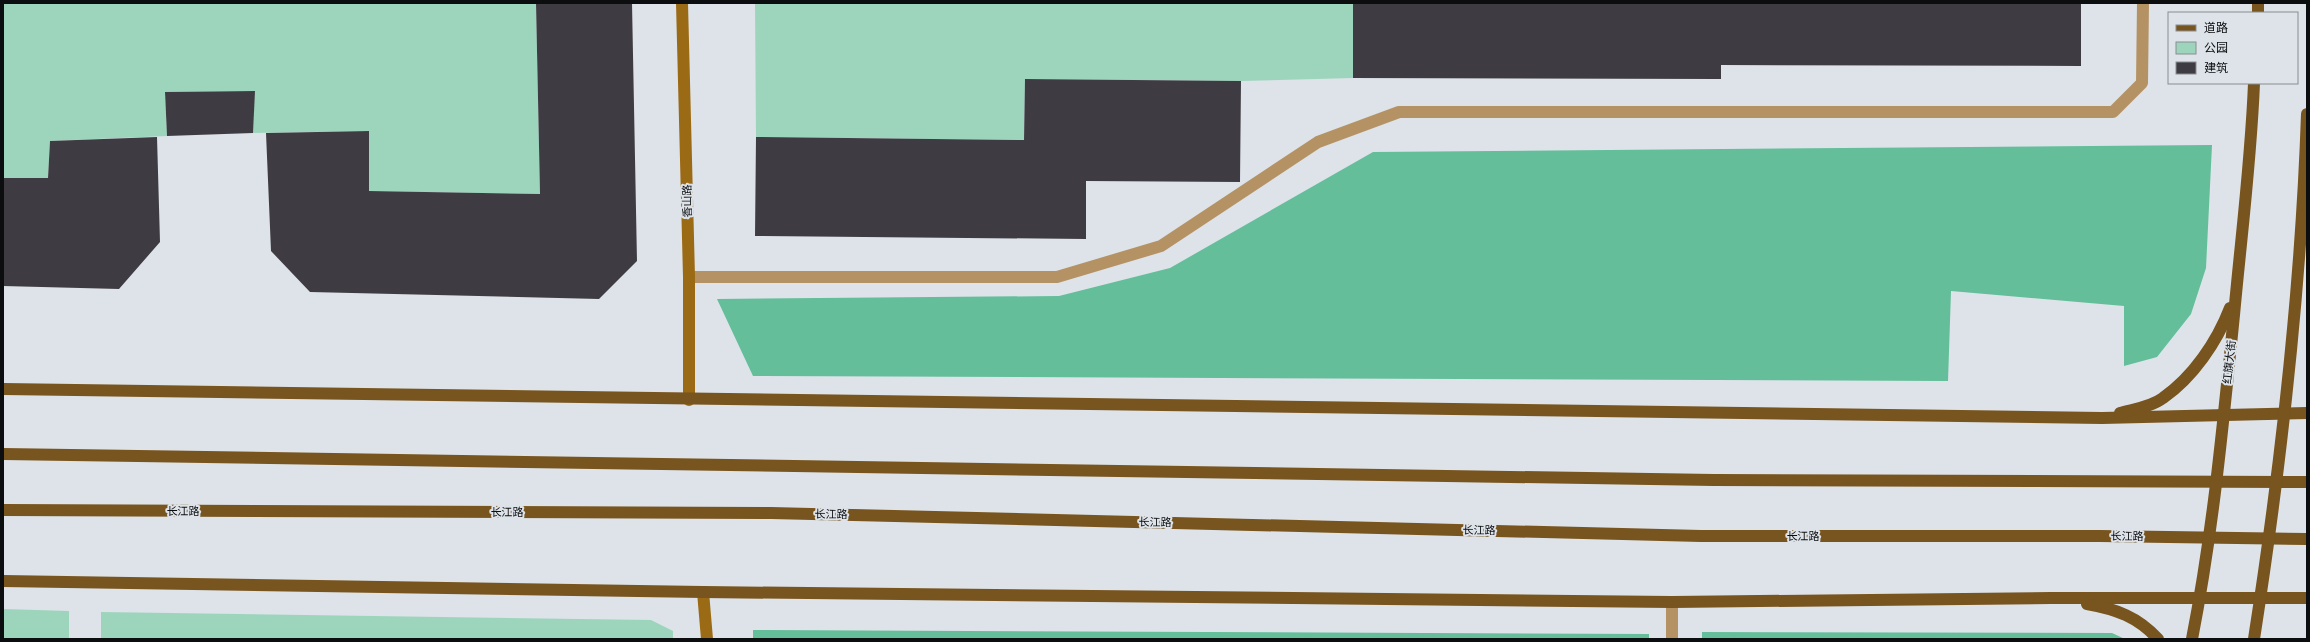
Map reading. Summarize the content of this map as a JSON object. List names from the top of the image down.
{
  "streets": {
    "main road": ["红旗大街", "长江路"],
    "street": ["香山路"]
  },
  "crossings": [
    ["红旗大街", "长江路"]
  ],
  "legend": ["道路", "公园", "建筑"]
}
